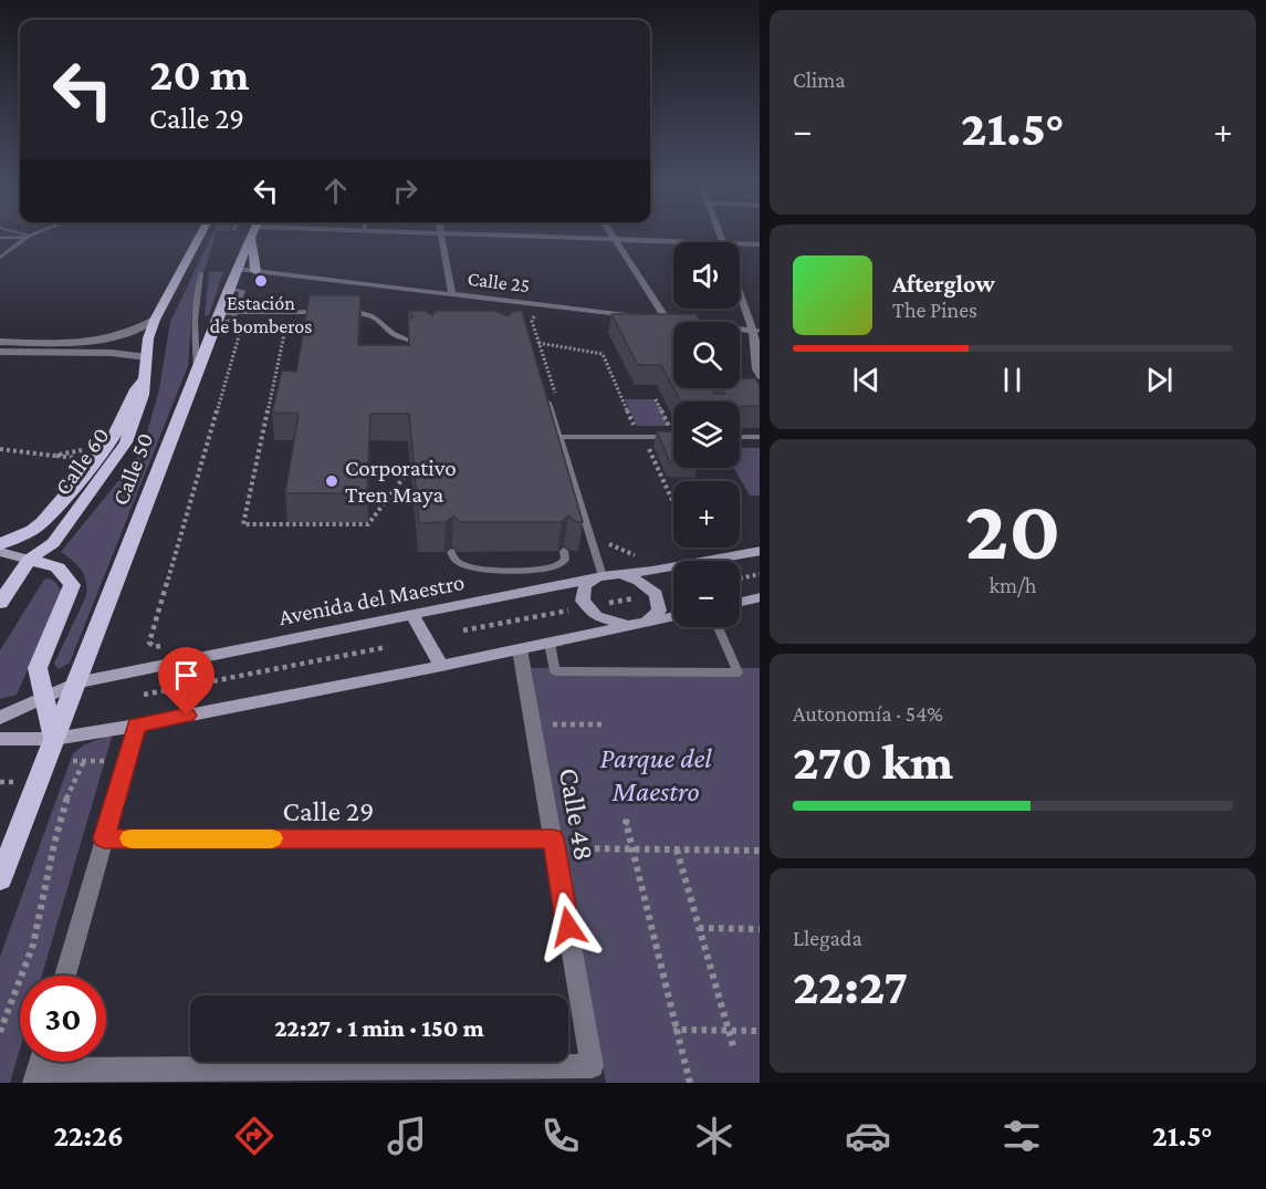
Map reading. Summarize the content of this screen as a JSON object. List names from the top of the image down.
{
  "streets": {
    "main road": ["Calle 60", "Calle 50"],
    "street": [
      "Calle 25",
      "Avenida del Maestro",
      "Calle 29",
      "Calle 48"
    ]
  },
  "crossings": [
    ["Calle 25", "Calle 50"],
    ["Calle 50", "Avenida del Maestro"],
    ["Calle 29", "Calle 48"]
  ],
  "parks": ["Parque del Maestro"],
  "places": ["Estación de bomberos", "Corporativo Tren Maya"],
  "page": {
    "tile": [
      "Clima",
      ["20", "km/h"],
      ["Autonomía · 54%", "270 km"],
      ["Llegada", "22:27"]
    ],
    "turn": ["20 m", "Calle 29"],
    "heat": ["−", "21.5°", "+"],
    "map_buttons": ["+", "−"],
    "song": ["Afterglow", "The Pines"],
    "limit": "30",
    "trip": "22:27 · 1 min · 150 m",
    "tabs": ["22:26", "21.5°"]
  }
}
